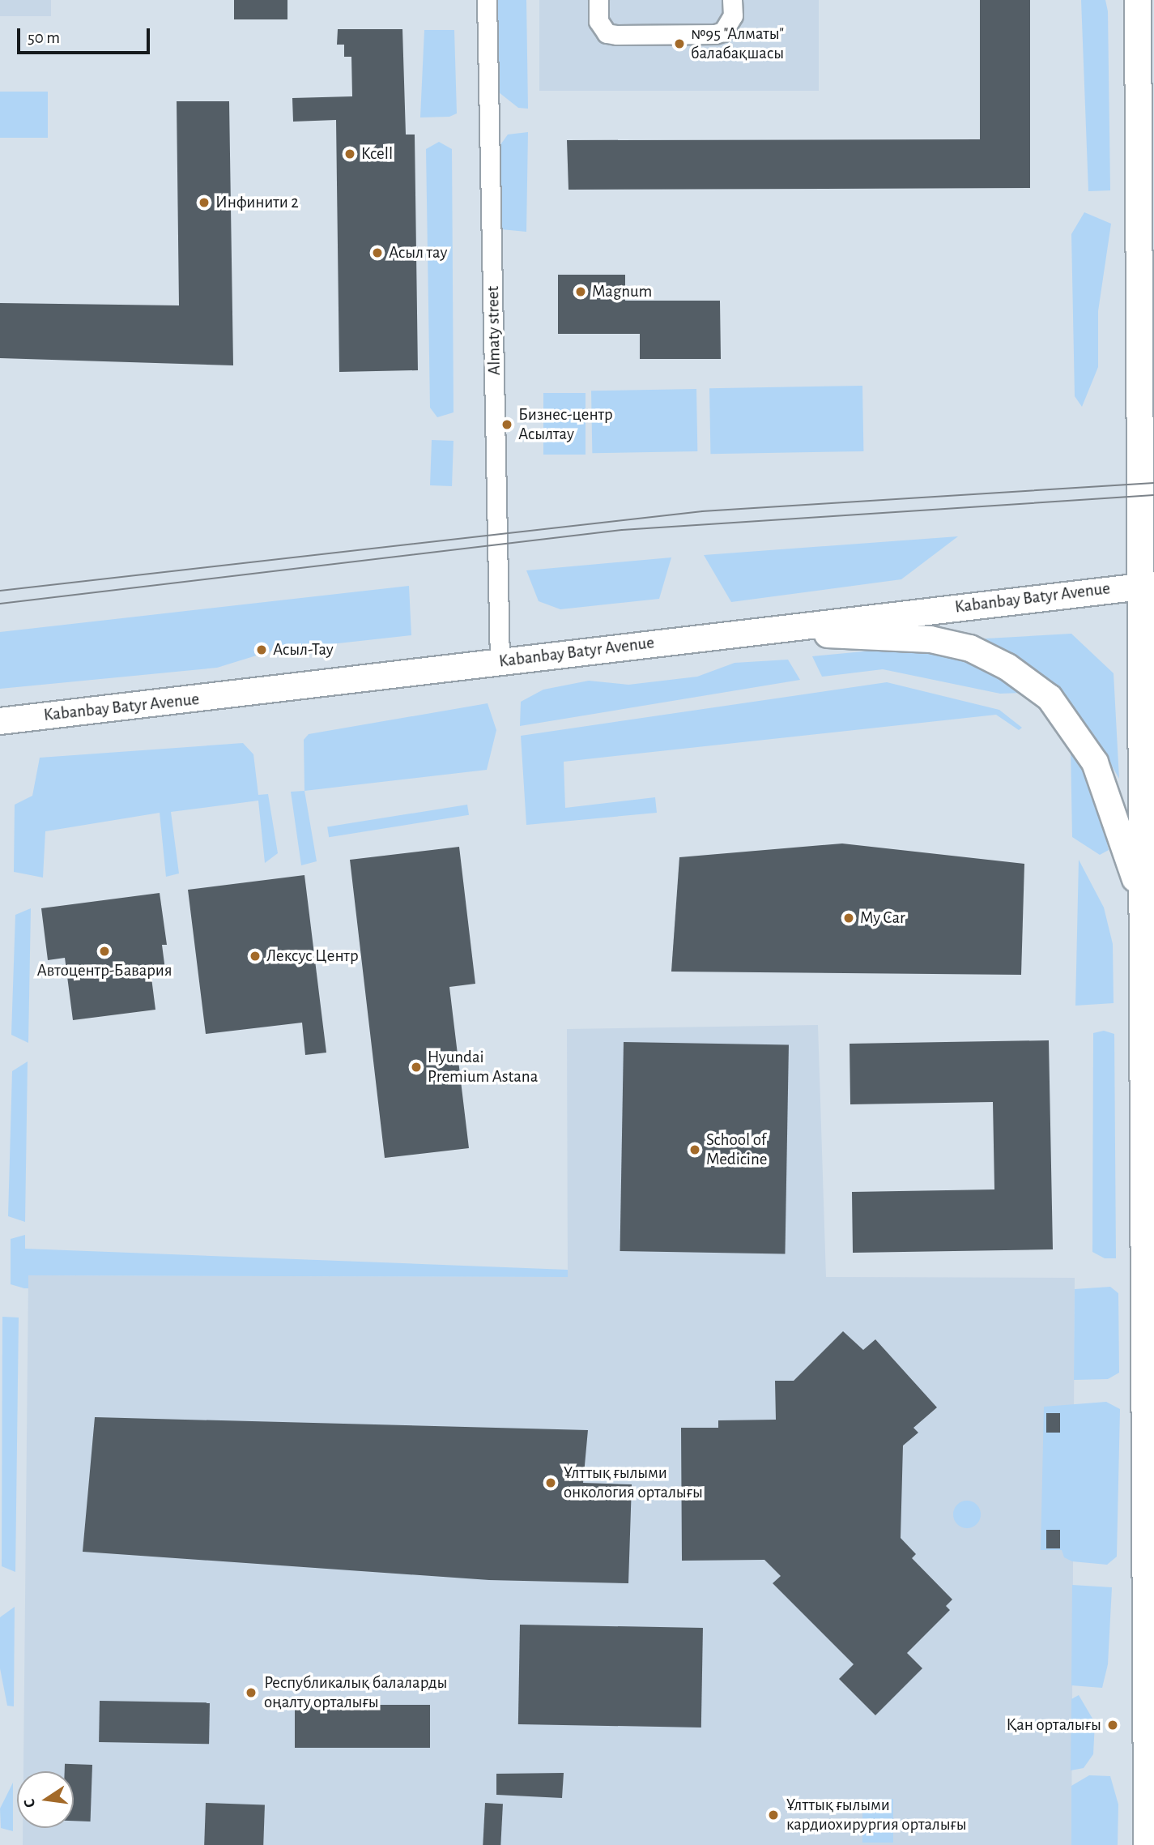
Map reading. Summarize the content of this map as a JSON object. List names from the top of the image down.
{
  "streets": {
    "main road": ["Kabanbay Batyr Avenue"],
    "street": ["Almaty street"]
  },
  "crossings": [
    ["Almaty street", "Kabanbay Batyr Avenue"]
  ],
  "places": [
    "№95 \"Алматы\" балабақшасы",
    "Kcell",
    "Инфинити 2",
    "Асыл тау",
    "Magnum",
    "Бизнес-центр Асылтау",
    "Асыл-Тау",
    "My Car",
    "Автоцентр-Бавария",
    "Лексус Центр",
    "Hyundai Premium Astana",
    "School of Medicine",
    "Ұлттық ғылыми онкология орталығы",
    "Республикалық балаларды оңалту орталығы",
    "Қан орталығы",
    "Ұлттық ғылыми кардиохирургия орталығы"
  ],
  "scale_bar": "50 m",
  "north": "left"
}
